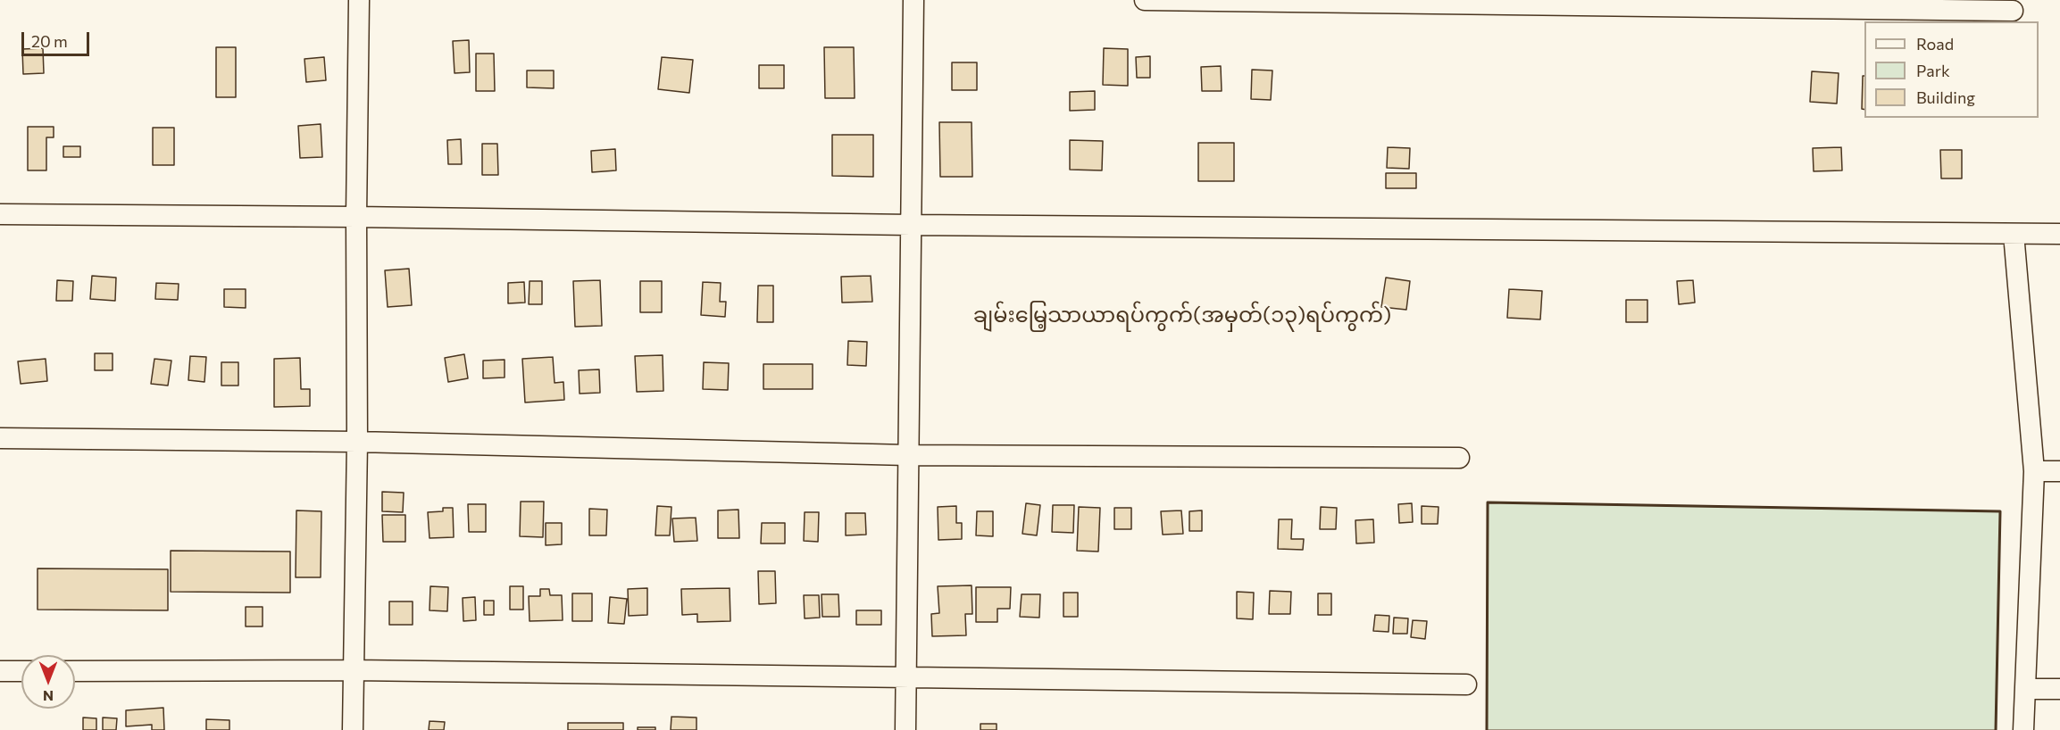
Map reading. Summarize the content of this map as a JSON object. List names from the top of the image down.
{
  "districts": ["ချမ်းမြေ့သာယာရပ်ကွက်(အမှတ်(၁၃)ရပ်ကွက်)"],
  "legend": ["Road", "Park", "Building"],
  "scale_bar": "20 m",
  "north": "bottom"
}
